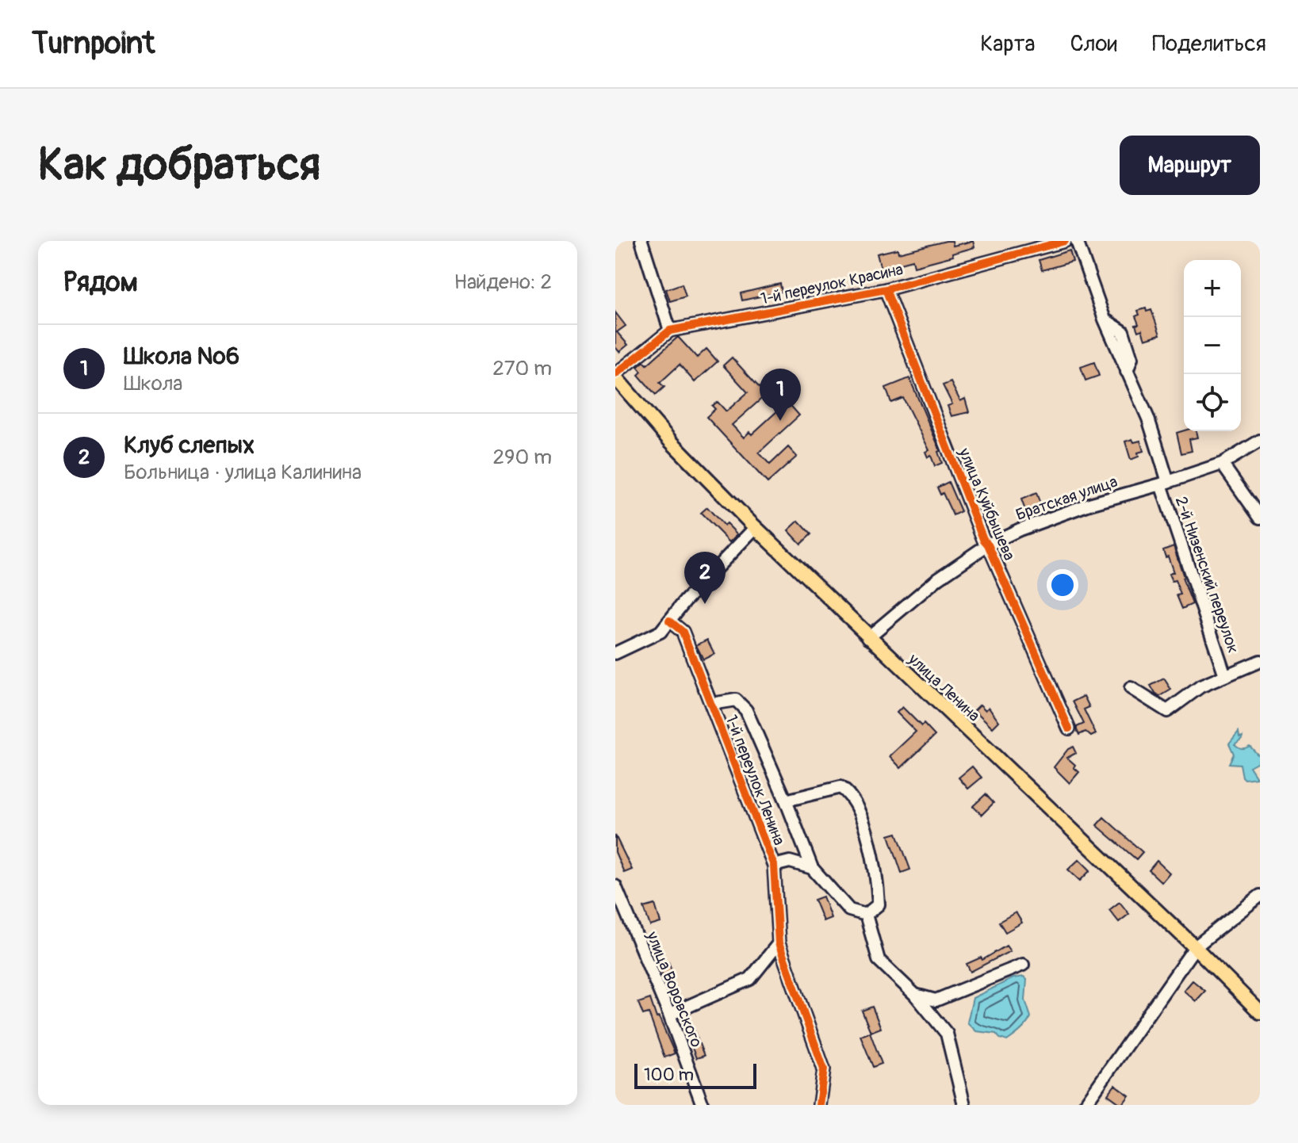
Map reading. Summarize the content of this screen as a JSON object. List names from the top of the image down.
{
  "streets": {
    "main road": ["улица Ленина"],
    "street": [
      "1-й переулок Красина",
      "Братская улица",
      "улица Куйбышева",
      "2-й Низенский переулок",
      "1-й переулок Ленина",
      "улица Воровского"
    ]
  },
  "crossings": [
    ["1-й переулок Красина", "улица Куйбышева"],
    ["1-й переулок Красина", "улица Ленина"],
    ["Братская улица", "улица Куйбышева"],
    ["Братская улица", "2-й Низенский переулок"],
    ["Братская улица", "улица Ленина"]
  ],
  "scale_bar": "100 m",
  "page": {
    "header": "Turnpoint",
    "nav": ["Карта", "Слои", "Поделиться"],
    "buttons": "Маршрут",
    "title": "Как добраться",
    "heading": ["Рядом", "Найдено: 2"],
    "map_buttons": ["+", "−"],
    "list": [
      {
        "mark": "1",
        "name": "Школа №6",
        "note": "Школа",
        "value": "270 m"
      },
      {
        "mark": "2",
        "name": "Клуб слепых",
        "note": "Больница · улица Калинина",
        "value": "290 m"
      }
    ],
    "pins": ["1", "2"],
    "scale": "100 m"
  }
}
